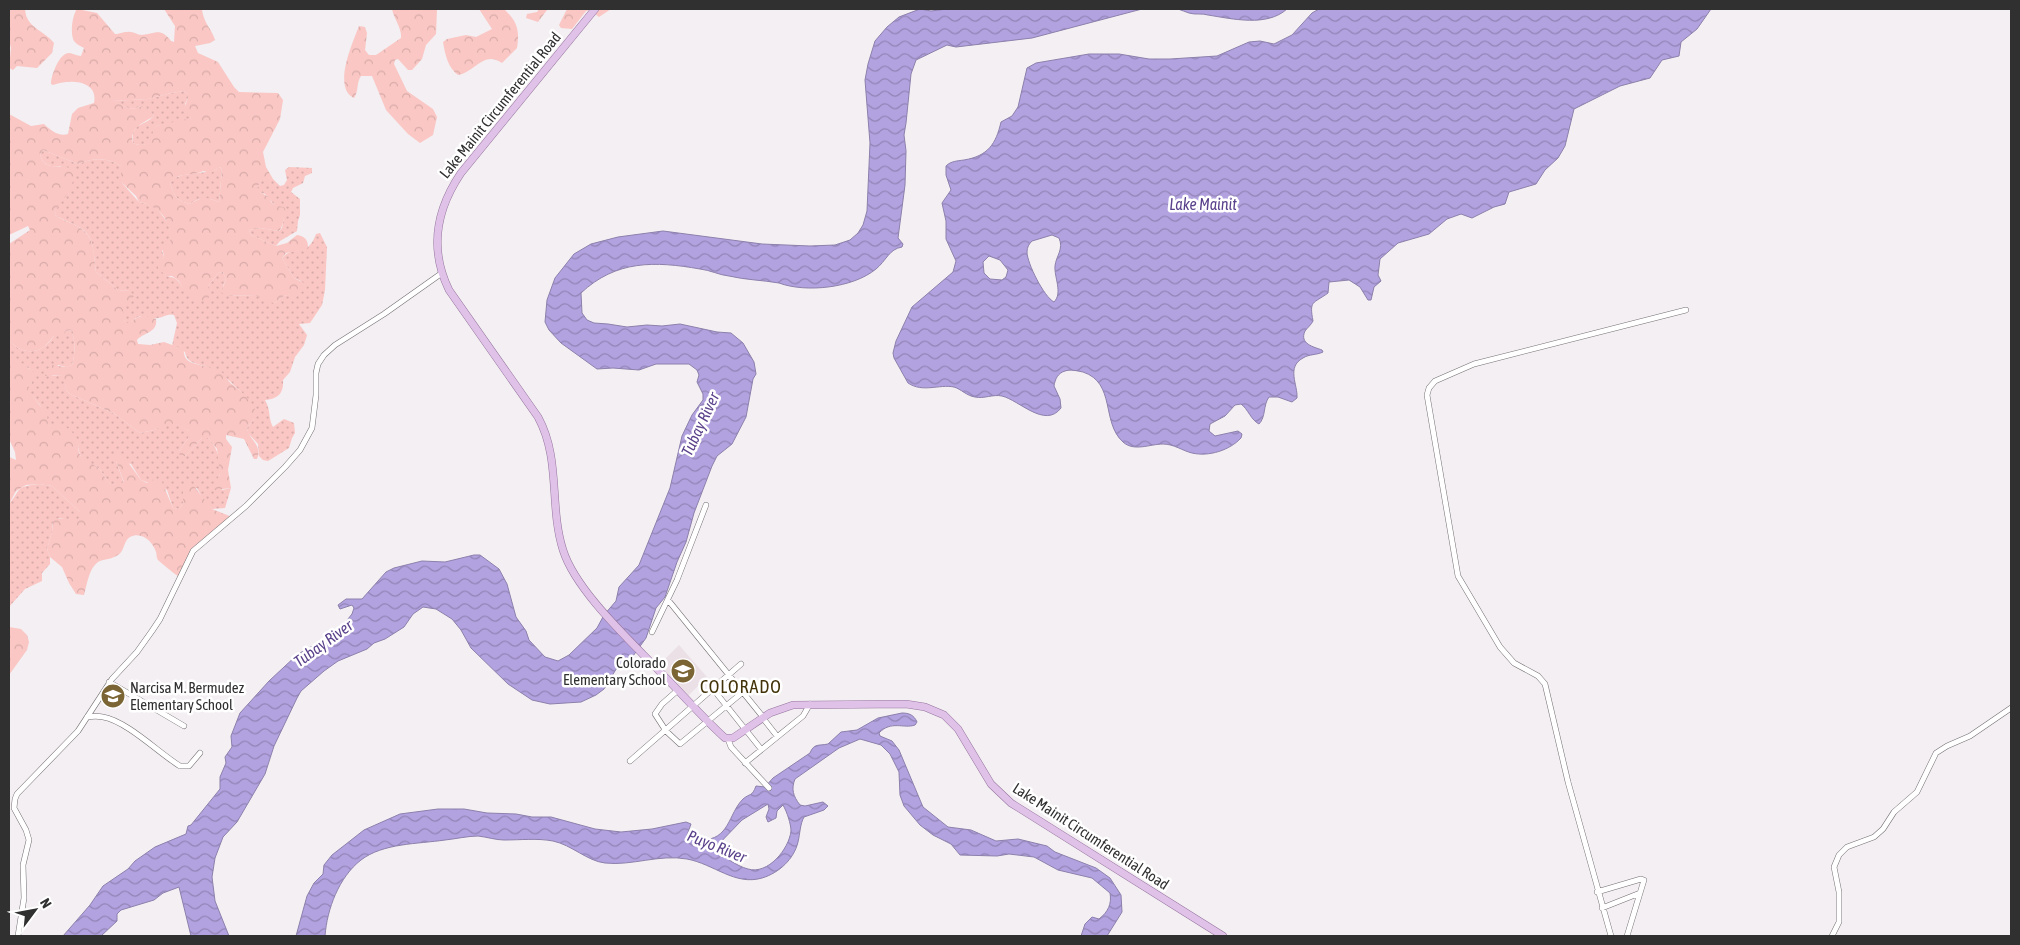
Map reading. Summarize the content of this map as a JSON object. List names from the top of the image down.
{
  "streets": {
    "main road": ["Lake Mainit Circumferential Road"]
  },
  "districts": ["COLORADO"],
  "water": ["Lake Mainit", "Tubay River", "Puyo River"],
  "places": {
    "school or university": ["Colorado Elementary School", "Narcisa M. Bermudez Elementary School"]
  },
  "north": "top right"
}
